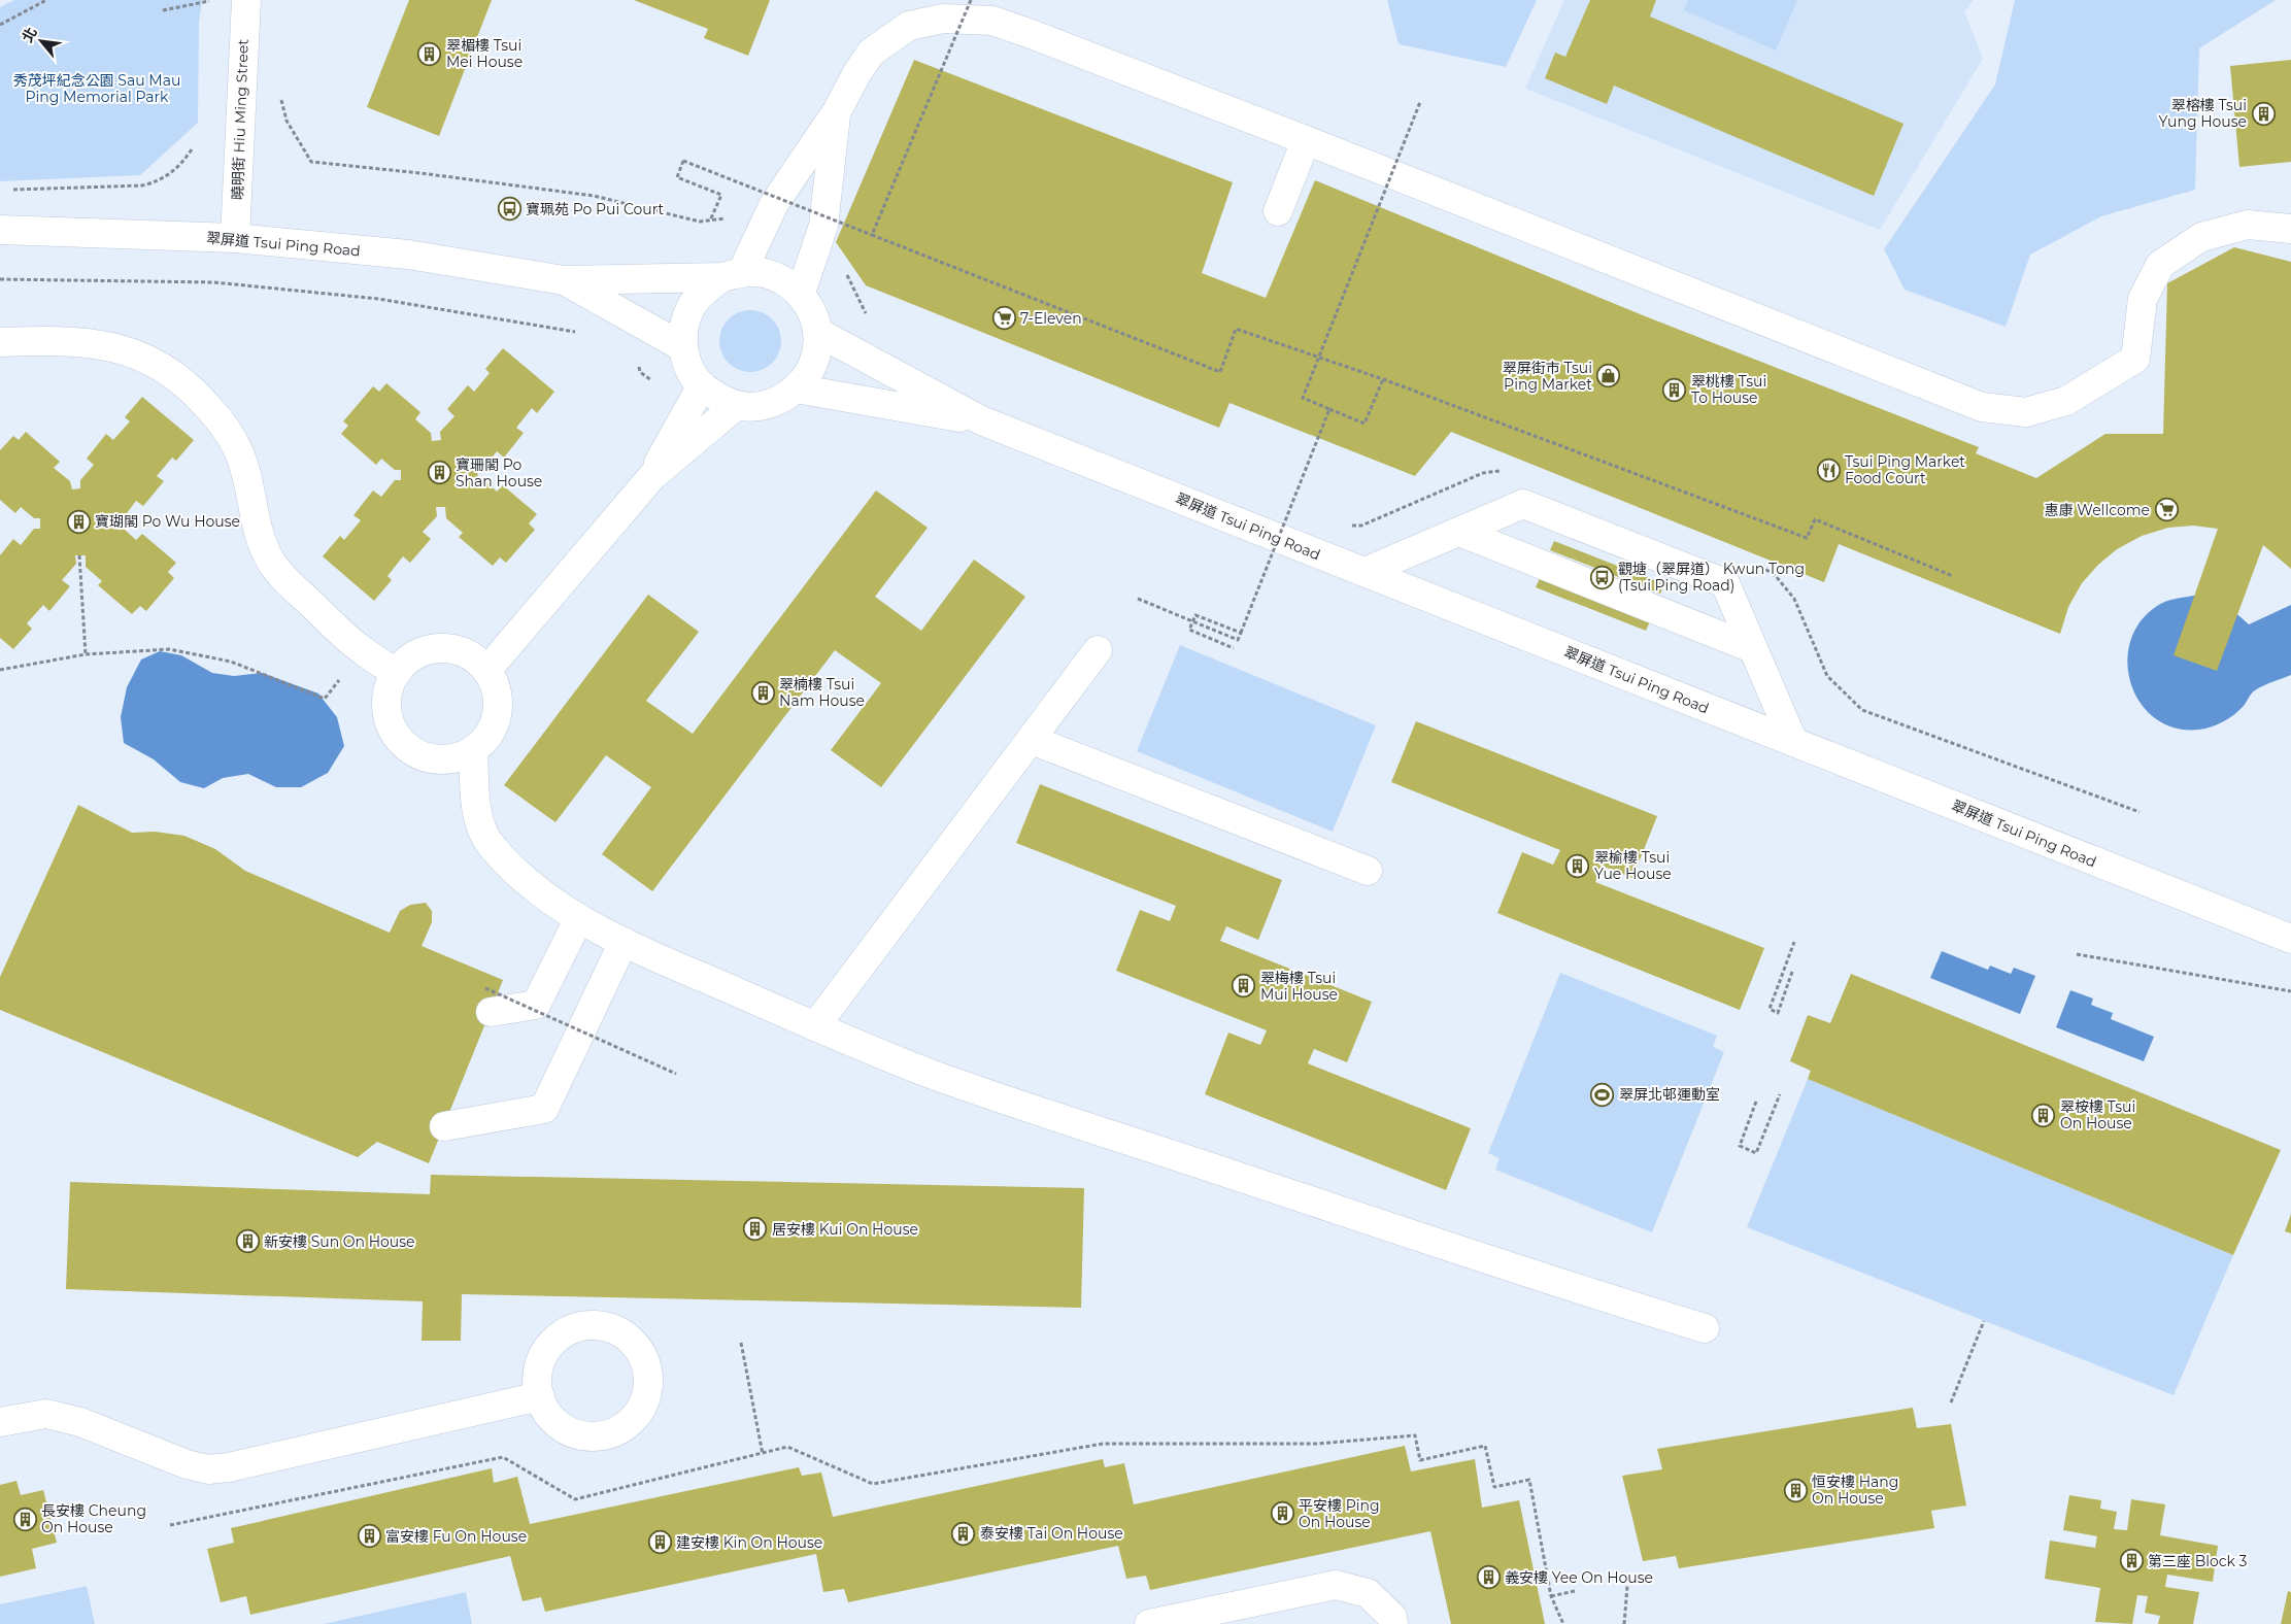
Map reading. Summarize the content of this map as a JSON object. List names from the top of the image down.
{
  "streets": {
    "street": ["曉明街 Hiu Ming Street", "翠屏道 Tsui Ping Road"]
  },
  "crossings": [
    ["曉明街 Hiu Ming Street", "翠屏道 Tsui Ping Road"]
  ],
  "parks": ["秀茂坪紀念公園 Sau Mau Ping Memorial Park"],
  "places": {
    "building": [
      "翠楣樓 Tsui Mei House",
      "翠榕樓 Tsui Yung House",
      "翠桃樓 Tsui To House",
      "寶珊閣 Po Shan House",
      "寶瑚閣 Po Wu House",
      "翠楠樓 Tsui Nam House",
      "翠榆樓 Tsui Yue House",
      "翠梅樓 Tsui Mui House",
      "翠桉樓 Tsui On House",
      "居安樓 Kui On House",
      "新安樓 Sun On House",
      "恒安樓 Hang On House",
      "平安樓 Ping On House",
      "長安樓 Cheung On House",
      "泰安樓 Tai On House",
      "富安樓 Fu On House",
      "建安樓 Kin On House",
      "第三座 Block 3",
      "義安樓 Yee On House"
    ],
    "bus stop": ["寶珮苑 Po Pui Court", "觀塘（翠屏道） Kwun Tong (Tsui Ping Road)"],
    "supermarket": ["7-Eleven", "惠康 Wellcome"],
    "shop": ["翠屏街市 Tsui Ping Market"],
    "restaurant": ["Tsui Ping Market Food Court"],
    "sports": ["翠屏北邨運動室"]
  },
  "north": "top left"
}
